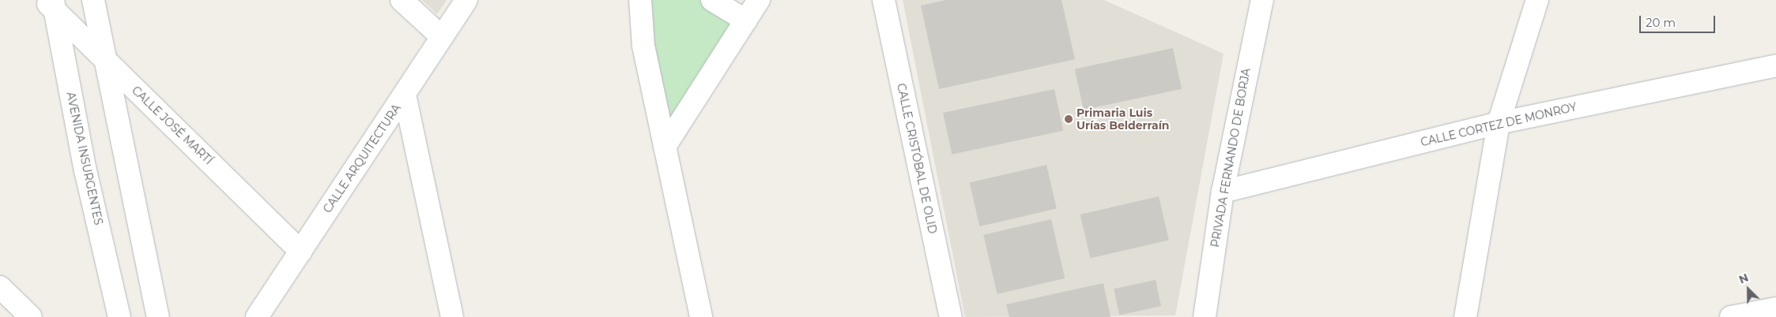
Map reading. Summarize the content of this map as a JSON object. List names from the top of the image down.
{
  "streets": {
    "street": [
      "CALLE CORTEZ DE MONROY",
      "CALLE JOSÉ MARTÍ",
      "PRIVADA FERNANDO DE BORJA",
      "AVENIDA INSURGENTES",
      "CALLE ARQUITECTURA",
      "CALLE CRISTÓBAL DE OLID"
    ]
  },
  "crossings": [
    ["CALLE CORTEZ DE MONROY", "PRIVADA FERNANDO DE BORJA"],
    ["CALLE JOSÉ MARTÍ", "AVENIDA INSURGENTES"],
    ["CALLE JOSÉ MARTÍ", "CALLE ARQUITECTURA"]
  ],
  "places": ["Primaria Luis Urías Belderraín"],
  "scale_bar": "20 m",
  "north": "top left"
}
